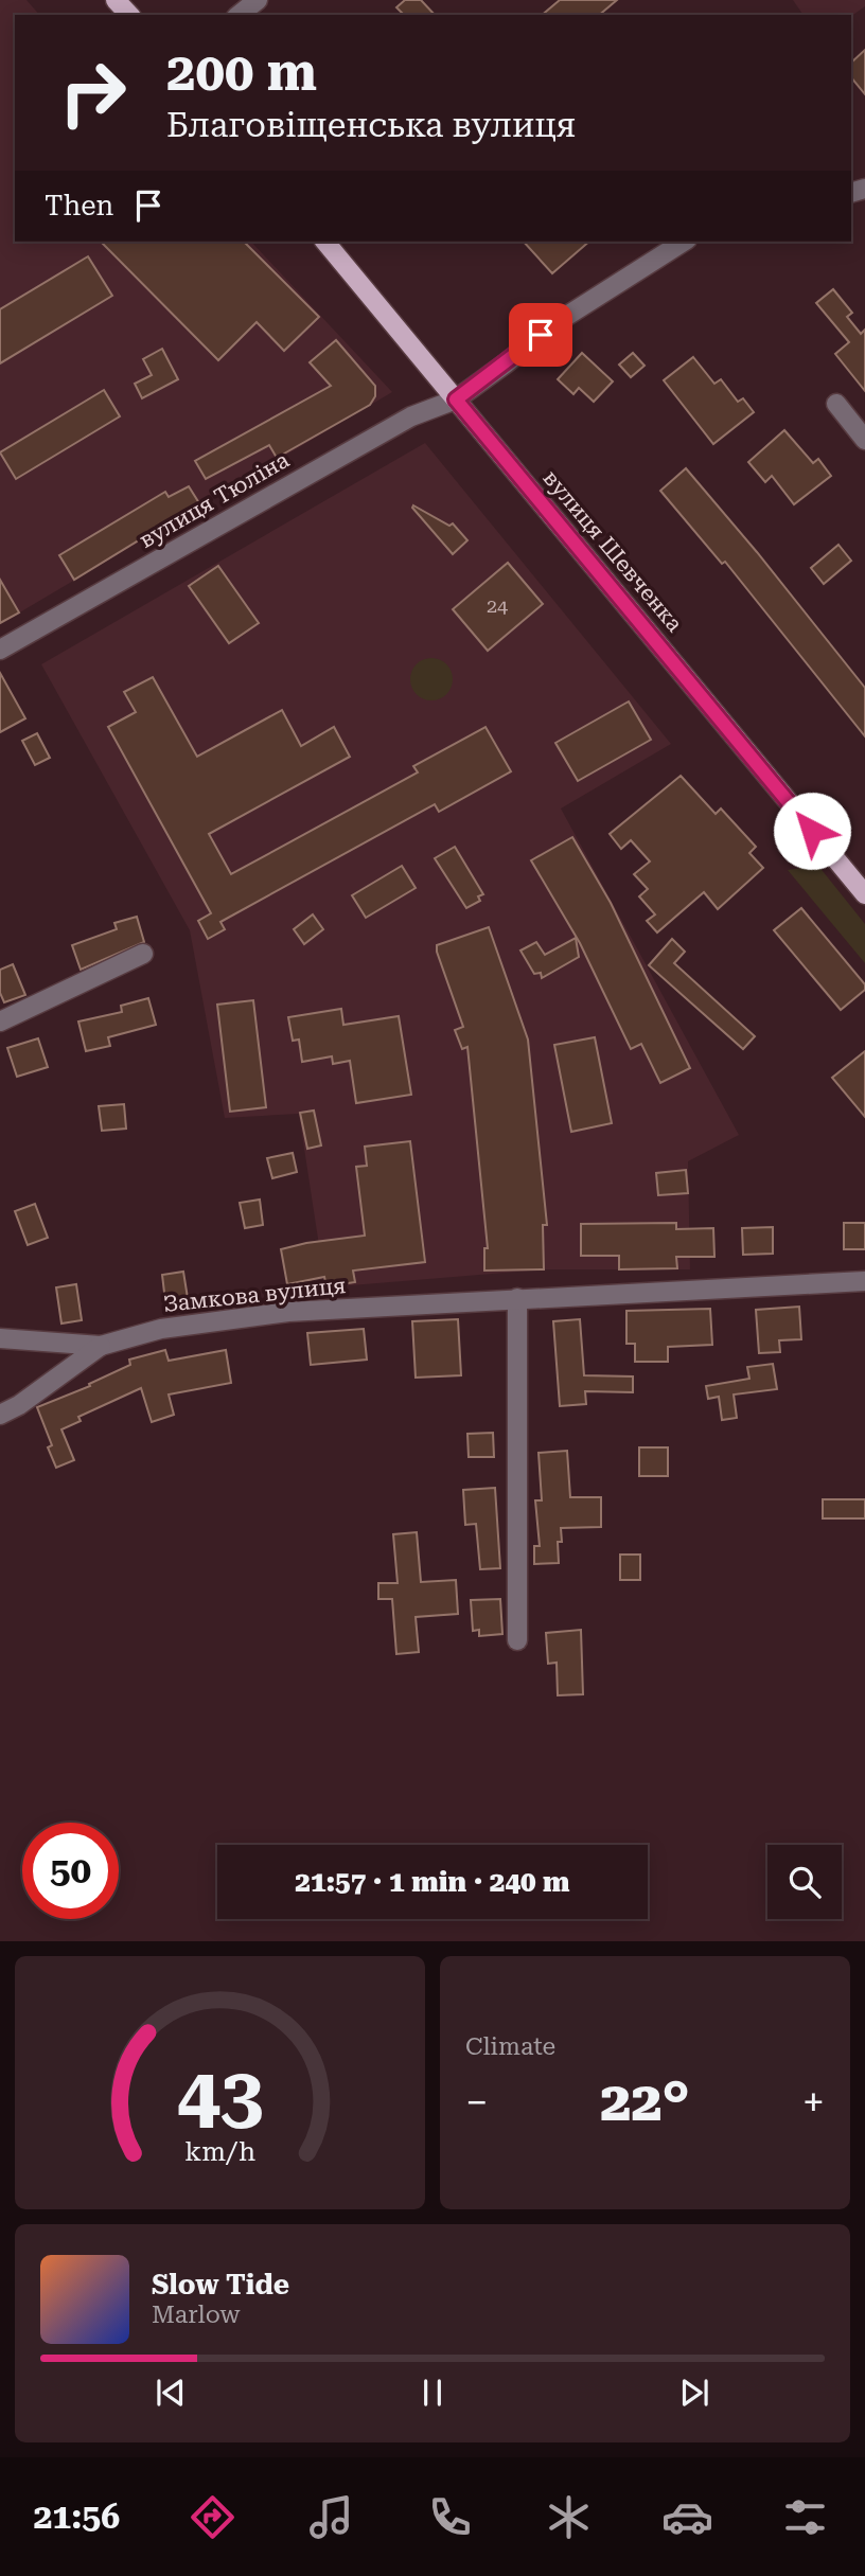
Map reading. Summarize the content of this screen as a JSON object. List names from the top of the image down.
{
  "streets": {
    "main road": ["вулиця Шевченка"],
    "street": ["вулиця Тюліна", "Замкова вулиця"]
  },
  "crossings": [
    ["вулиця Тюліна", "вулиця Шевченка"]
  ],
  "house_numbers": ["24"],
  "page": {
    "turn": ["200 m", "Благовіщенська вулиця"],
    "then": "Then",
    "limit": "50",
    "trip": "21:57 · 1 min · 240 m",
    "tile": "Climate",
    "heat": ["−", "22°", "+"],
    "song": ["Slow Tide", "Marlow"],
    "tabs": "21:56",
    "gauge": ["43", "km/h"]
  }
}
